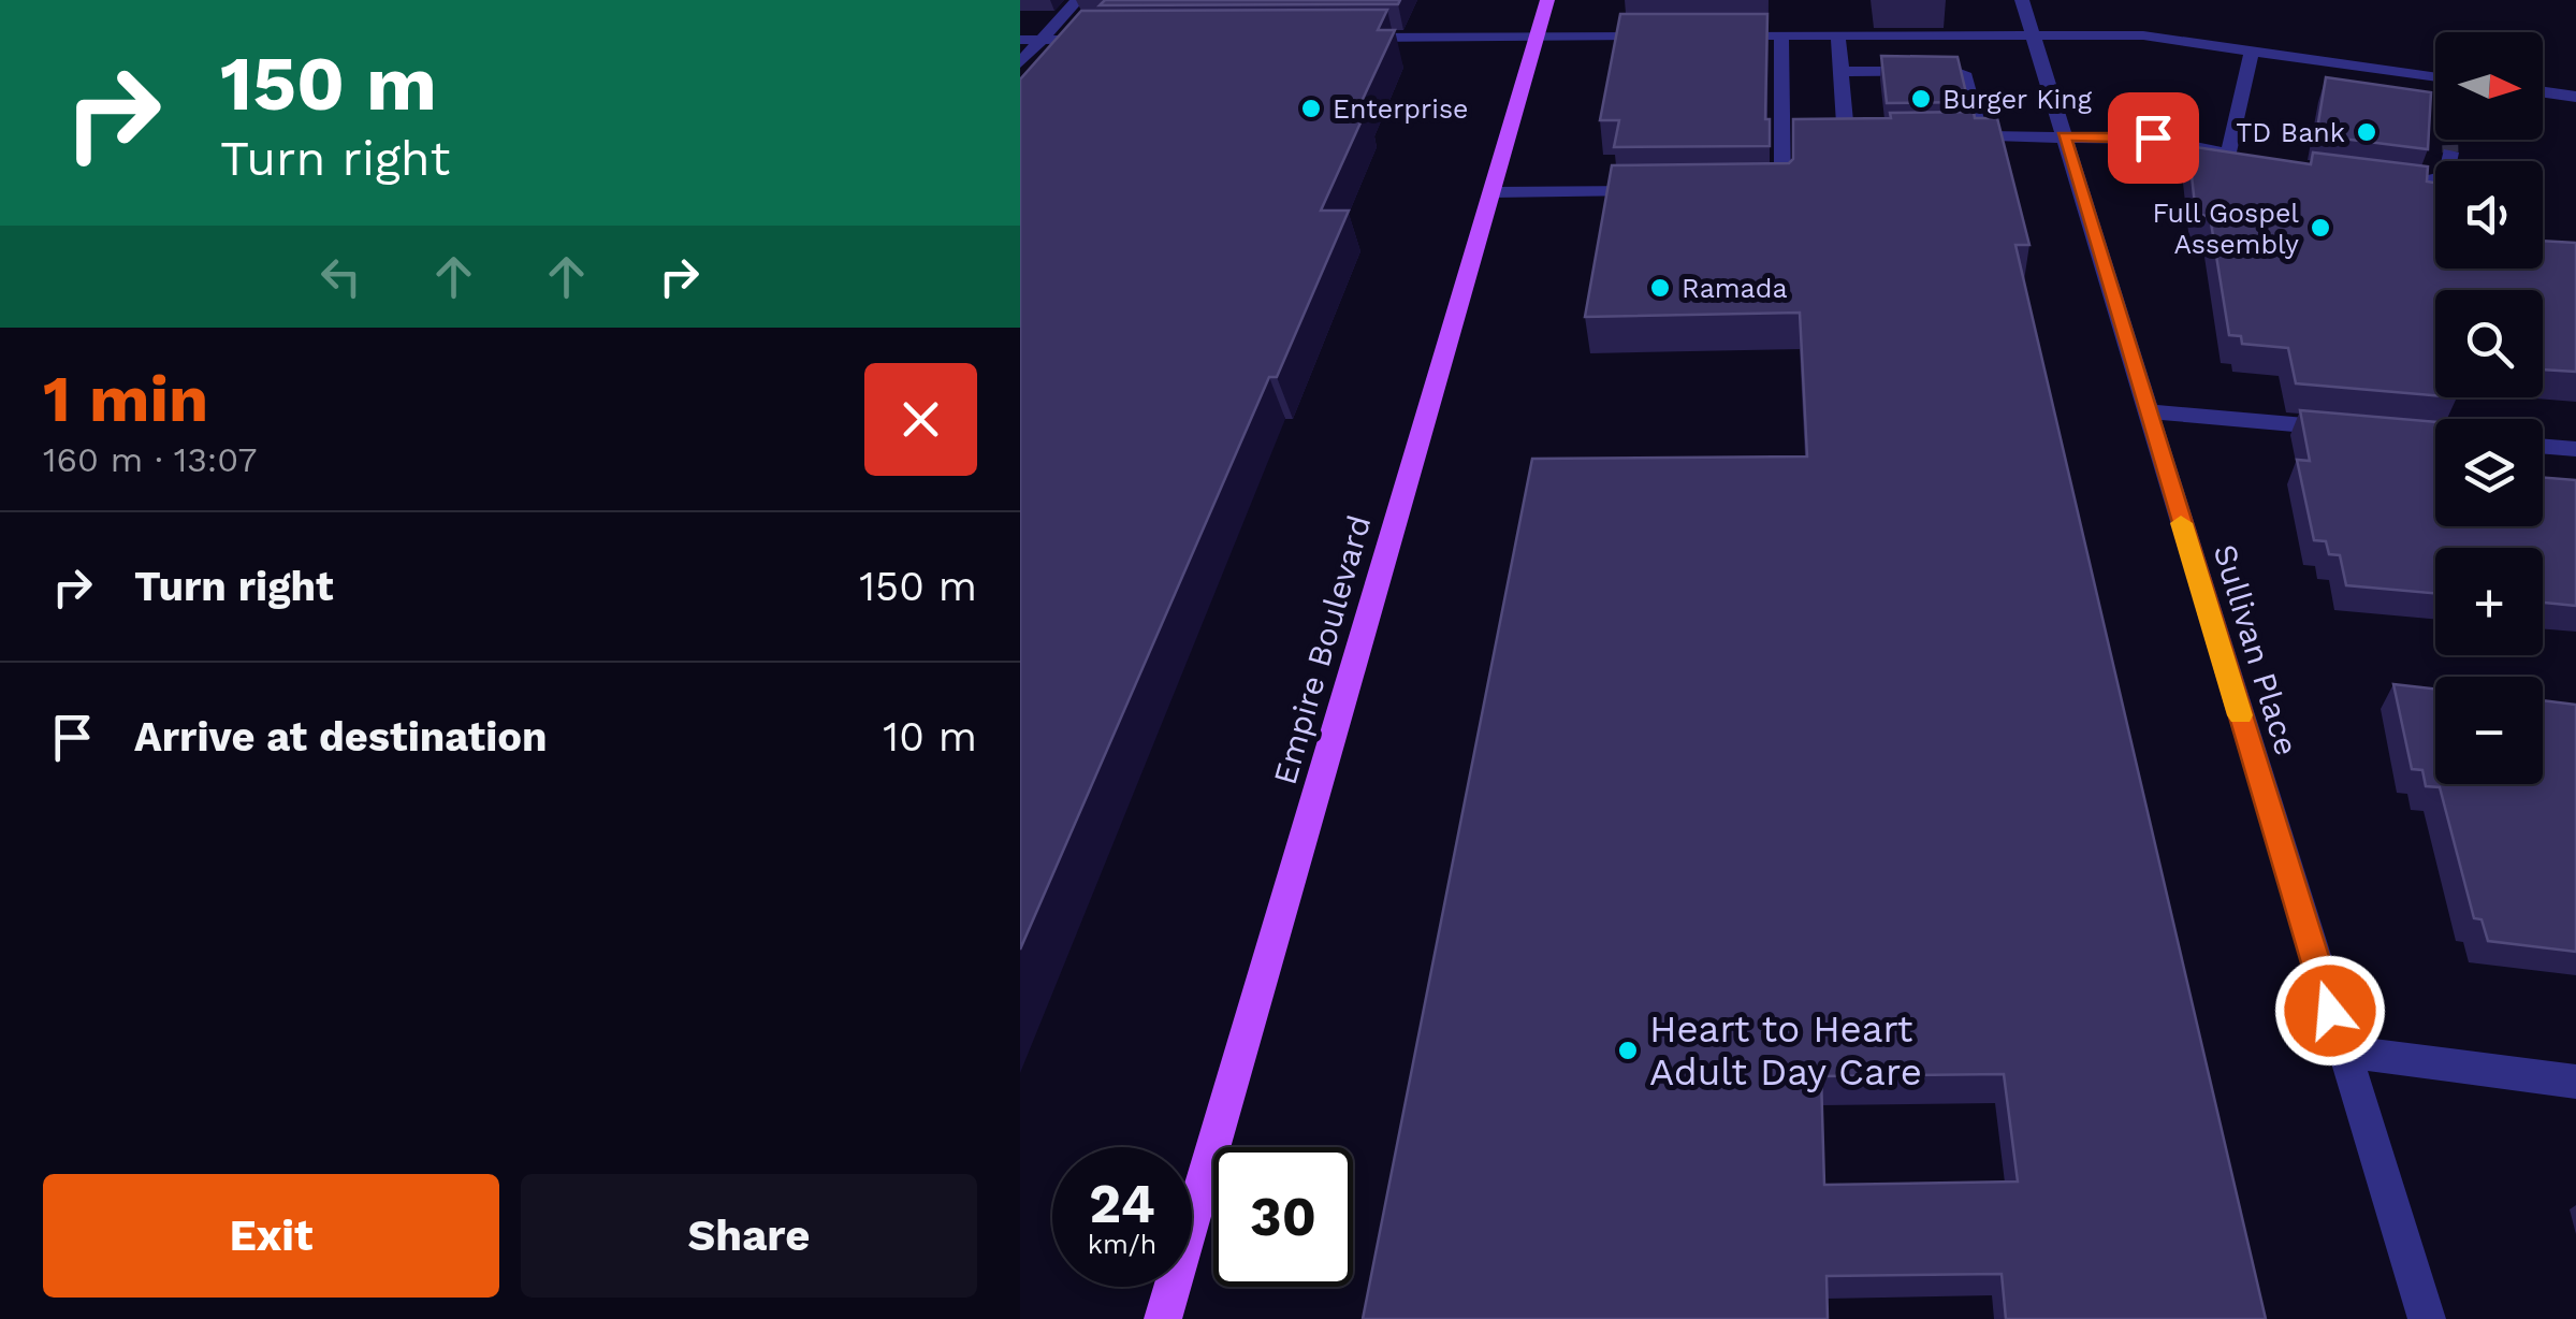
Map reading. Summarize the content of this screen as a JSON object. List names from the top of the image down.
{
  "streets": {
    "main road": ["Empire Boulevard"],
    "street": ["Sullivan Place"]
  },
  "places": [
    "Burger King",
    "Enterprise",
    "TD Bank",
    "Full Gospel Assembly",
    "Ramada",
    "Heart to Heart Adult Day Care"
  ],
  "north": "right",
  "page": {
    "turn": ["150 m", "Turn right"],
    "map_buttons": ["+", "−"],
    "heading": ["1 min", "160 m · 13:07"],
    "list": [
      {
        "name": "Turn right",
        "value": "150 m"
      },
      {
        "name": "Arrive at destination",
        "value": "10 m"
      }
    ],
    "speed": "24 km/h",
    "limit": "30",
    "buttons": ["Exit", "Share"]
  }
}
